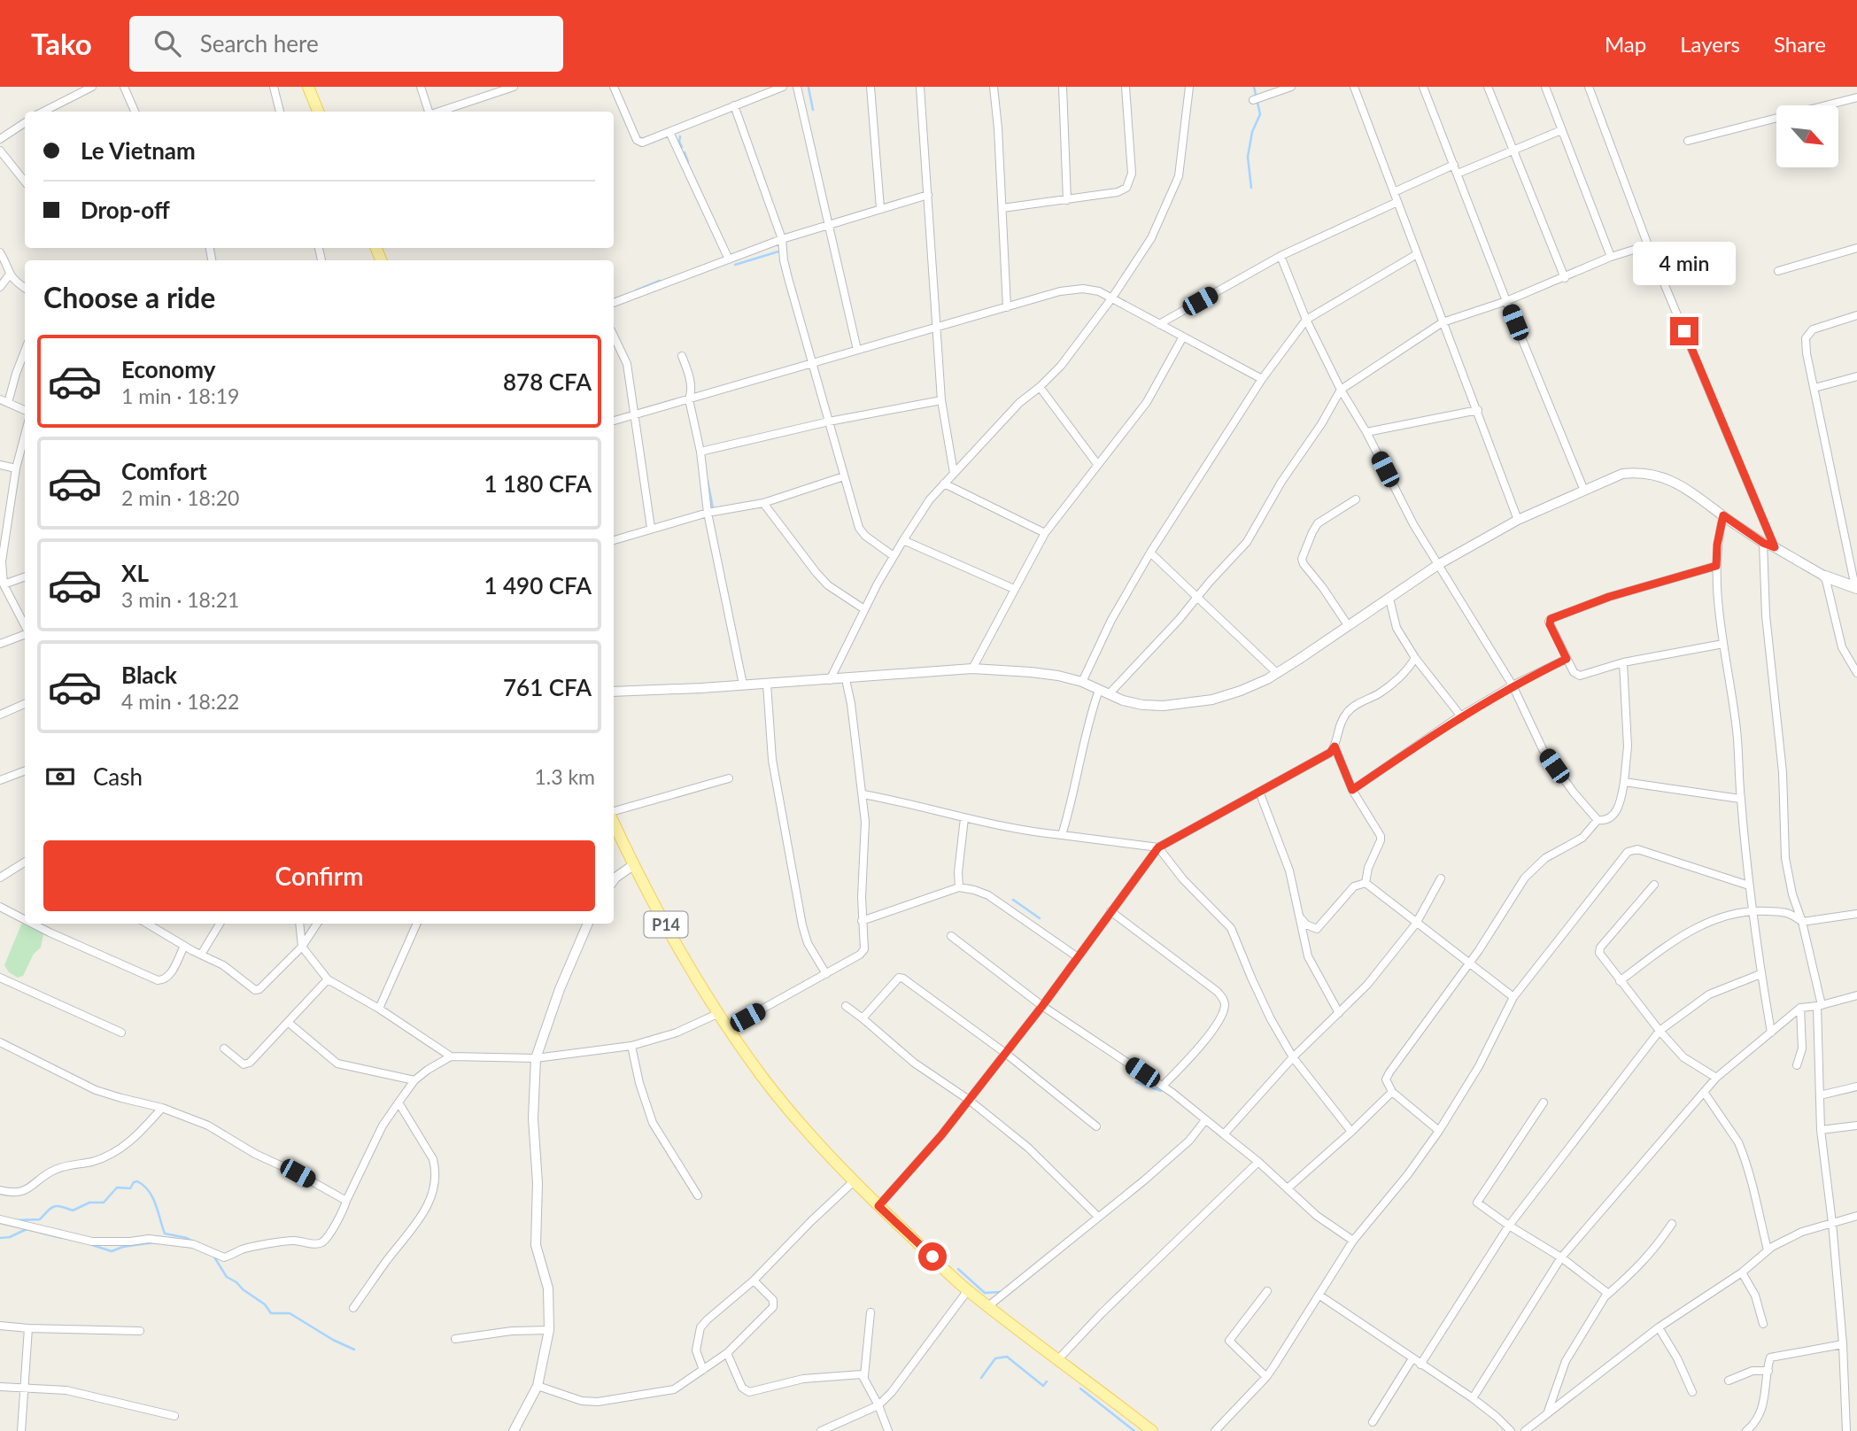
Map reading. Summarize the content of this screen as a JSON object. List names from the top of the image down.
{
  "streets": {
    "main road": ["P14"]
  },
  "north": "bottom right",
  "page": {
    "header": "Tako",
    "search": "Search here",
    "nav": ["Map", "Layers", "Share"],
    "banner": ["Le Vietnam", "Drop-off"],
    "bubble": "4 min",
    "heading": "Choose a ride",
    "list": [
      {
        "name": "Economy",
        "note": "1 min · 18:19",
        "value": "878 CFA"
      },
      {
        "name": "Comfort",
        "note": "2 min · 18:20",
        "value": "1 180 CFA"
      },
      {
        "name": "XL",
        "note": "3 min · 18:21",
        "value": "1 490 CFA"
      },
      {
        "name": "Black",
        "note": "4 min · 18:22",
        "value": "761 CFA"
      }
    ],
    "pay": ["Cash", "1.3 km"],
    "buttons": "Confirm"
  }
}
